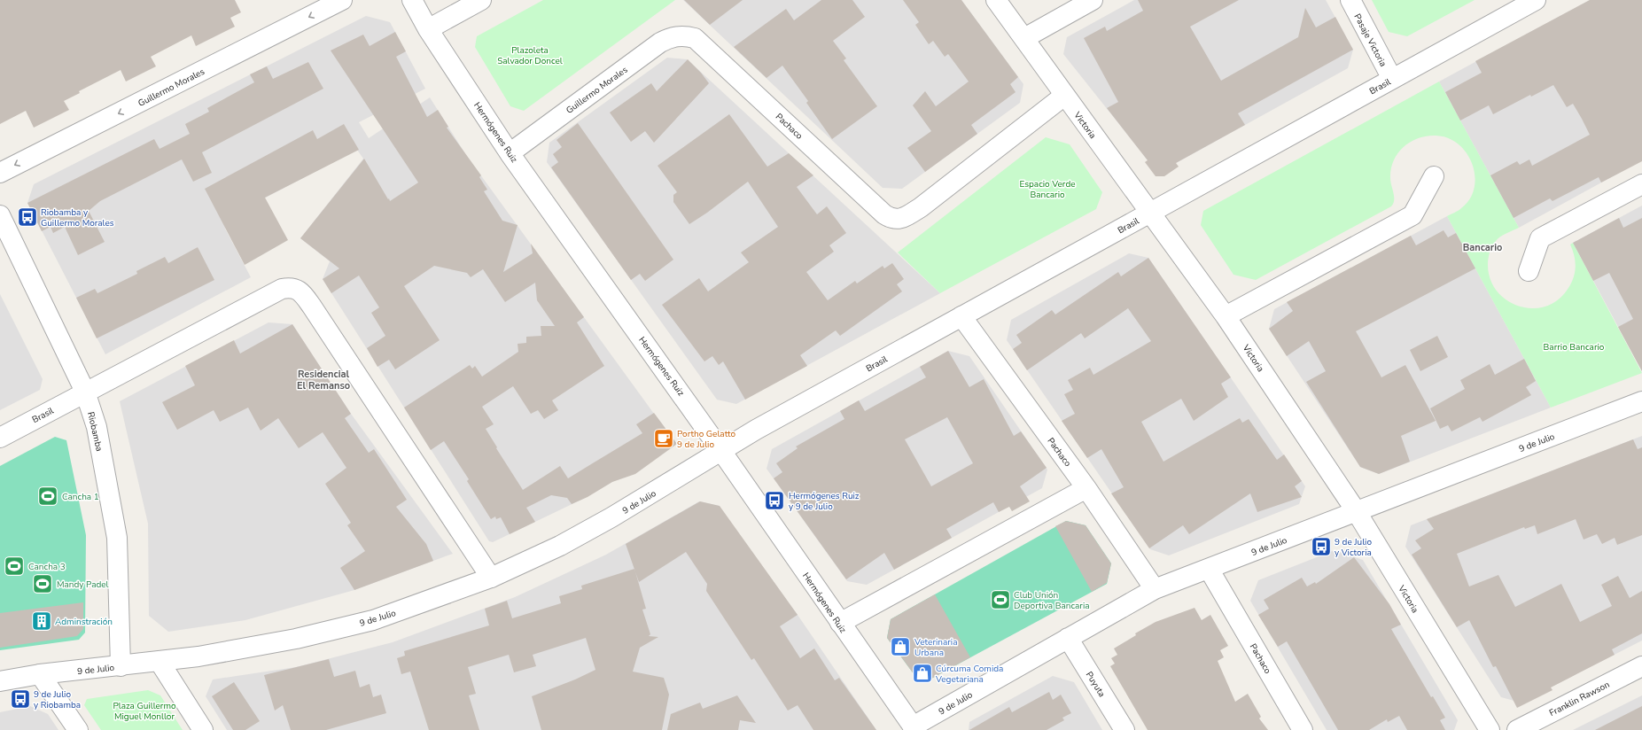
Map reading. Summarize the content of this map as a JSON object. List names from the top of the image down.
{
  "streets": {
    "street": [
      "Pasaje Victoria",
      "Brasil",
      "Guillermo Morales",
      "Victoria",
      "Pachaco",
      "Hermógenes Ruiz",
      "Riobamba",
      "9 de Julio",
      "Puyuta",
      "Franklin Rawson"
    ]
  },
  "crossings": [
    ["Pasaje Victoria", "Brasil"],
    ["Brasil", "Victoria"],
    ["Brasil", "Pachaco"],
    ["Brasil", "Hermógenes Ruiz"],
    ["Brasil", "Riobamba"],
    ["Brasil", "9 de Julio"],
    ["Guillermo Morales", "Pachaco"],
    ["Guillermo Morales", "Hermógenes Ruiz"],
    ["Victoria", "Pachaco"],
    ["Victoria", "9 de Julio"],
    ["Pachaco", "9 de Julio"],
    ["Hermógenes Ruiz", "9 de Julio"],
    ["Riobamba", "9 de Julio"],
    ["9 de Julio", "Puyuta"]
  ],
  "one_way": ["Guillermo Morales"],
  "districts": ["Bancario", "Residencial El Remanso"],
  "parks": [
    "Plazoleta Salvador Doncel",
    "Espacio Verde Bancario",
    "Barrio Bancario",
    "Plaza Guillermo Miguel Monllor"
  ],
  "places": {
    "bus stop": [
      "Riobamba y Guillermo Morales",
      "Hermógenes Ruiz y 9 de Julio",
      "9 de Julio y Victoria",
      "9 de Julio y Riobamba"
    ],
    "cafe": ["Portho Gelatto 9 de Julio"],
    "sports": [
      "Cancha 1",
      "Cancha 3",
      "Mandy Padel",
      "Club Unión Deportiva Bancaria"
    ],
    "building": ["Adminstración"],
    "shop": ["Veterinaria Urbana", "Cúrcuma Comida Vegetariana"]
  }
}
